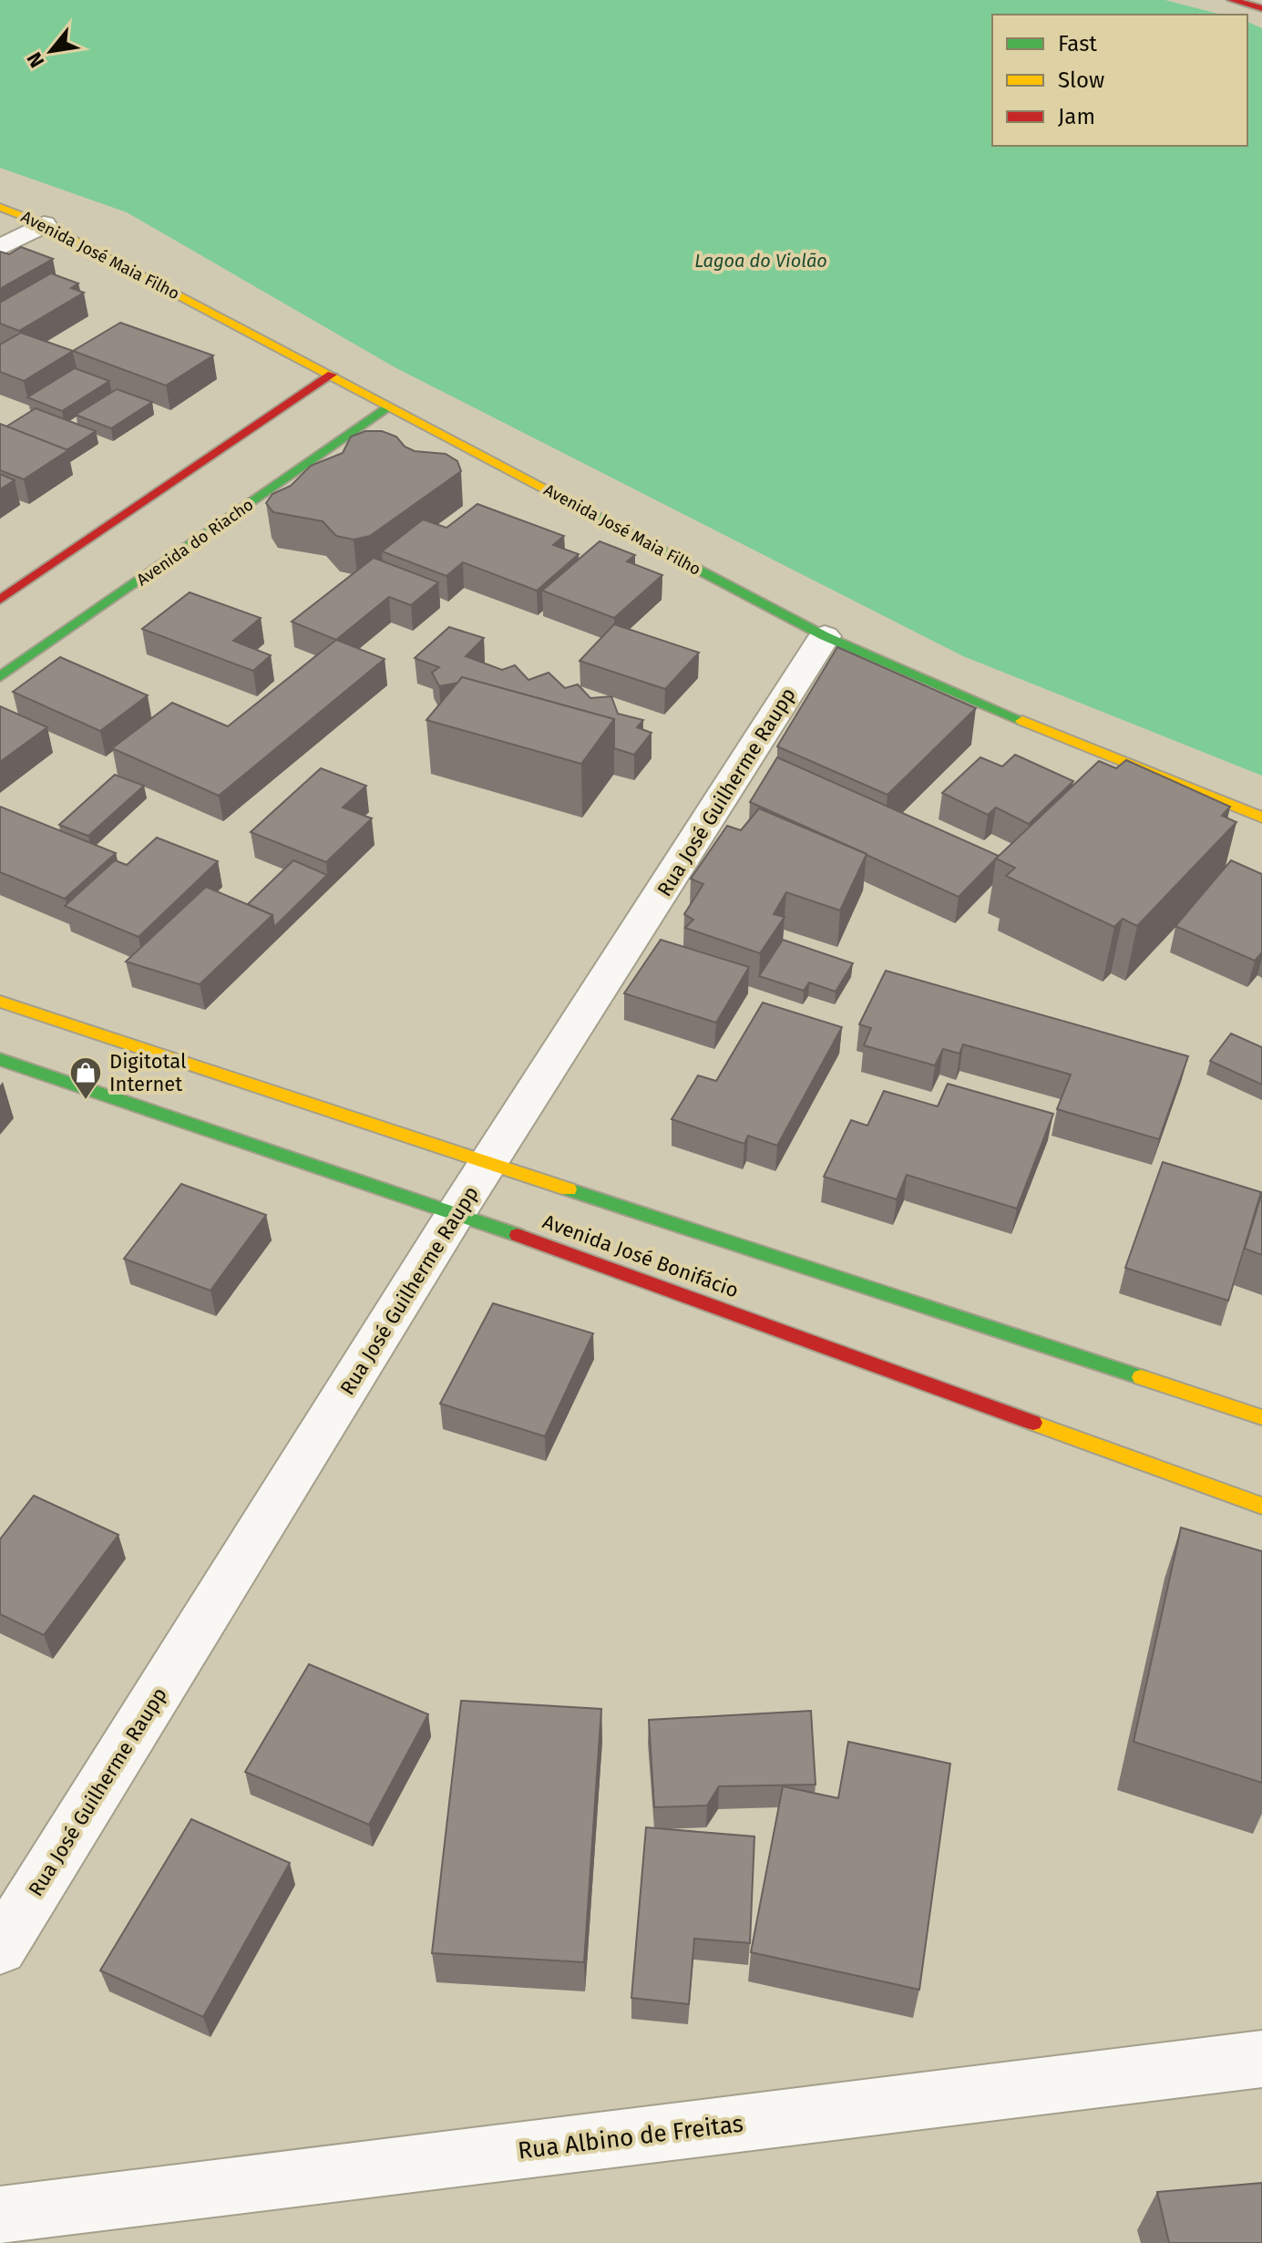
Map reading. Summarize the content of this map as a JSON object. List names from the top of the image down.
{
  "streets": {
    "street": [
      "Avenida José Maia Filho",
      "Avenida do Riacho",
      "Rua José Guilherme Raupp",
      "Avenida José Bonifácio",
      "Rua Albino de Freitas"
    ]
  },
  "crossings": [
    ["Avenida José Maia Filho", "Avenida do Riacho"],
    ["Avenida José Maia Filho", "Rua José Guilherme Raupp"],
    ["Rua José Guilherme Raupp", "Avenida José Bonifácio"]
  ],
  "water": ["Lagoa do Violão"],
  "places": {
    "shop": ["Digitotal Internet"]
  },
  "legend": ["Fast", "Slow", "Jam"],
  "north": "bottom left"
}
